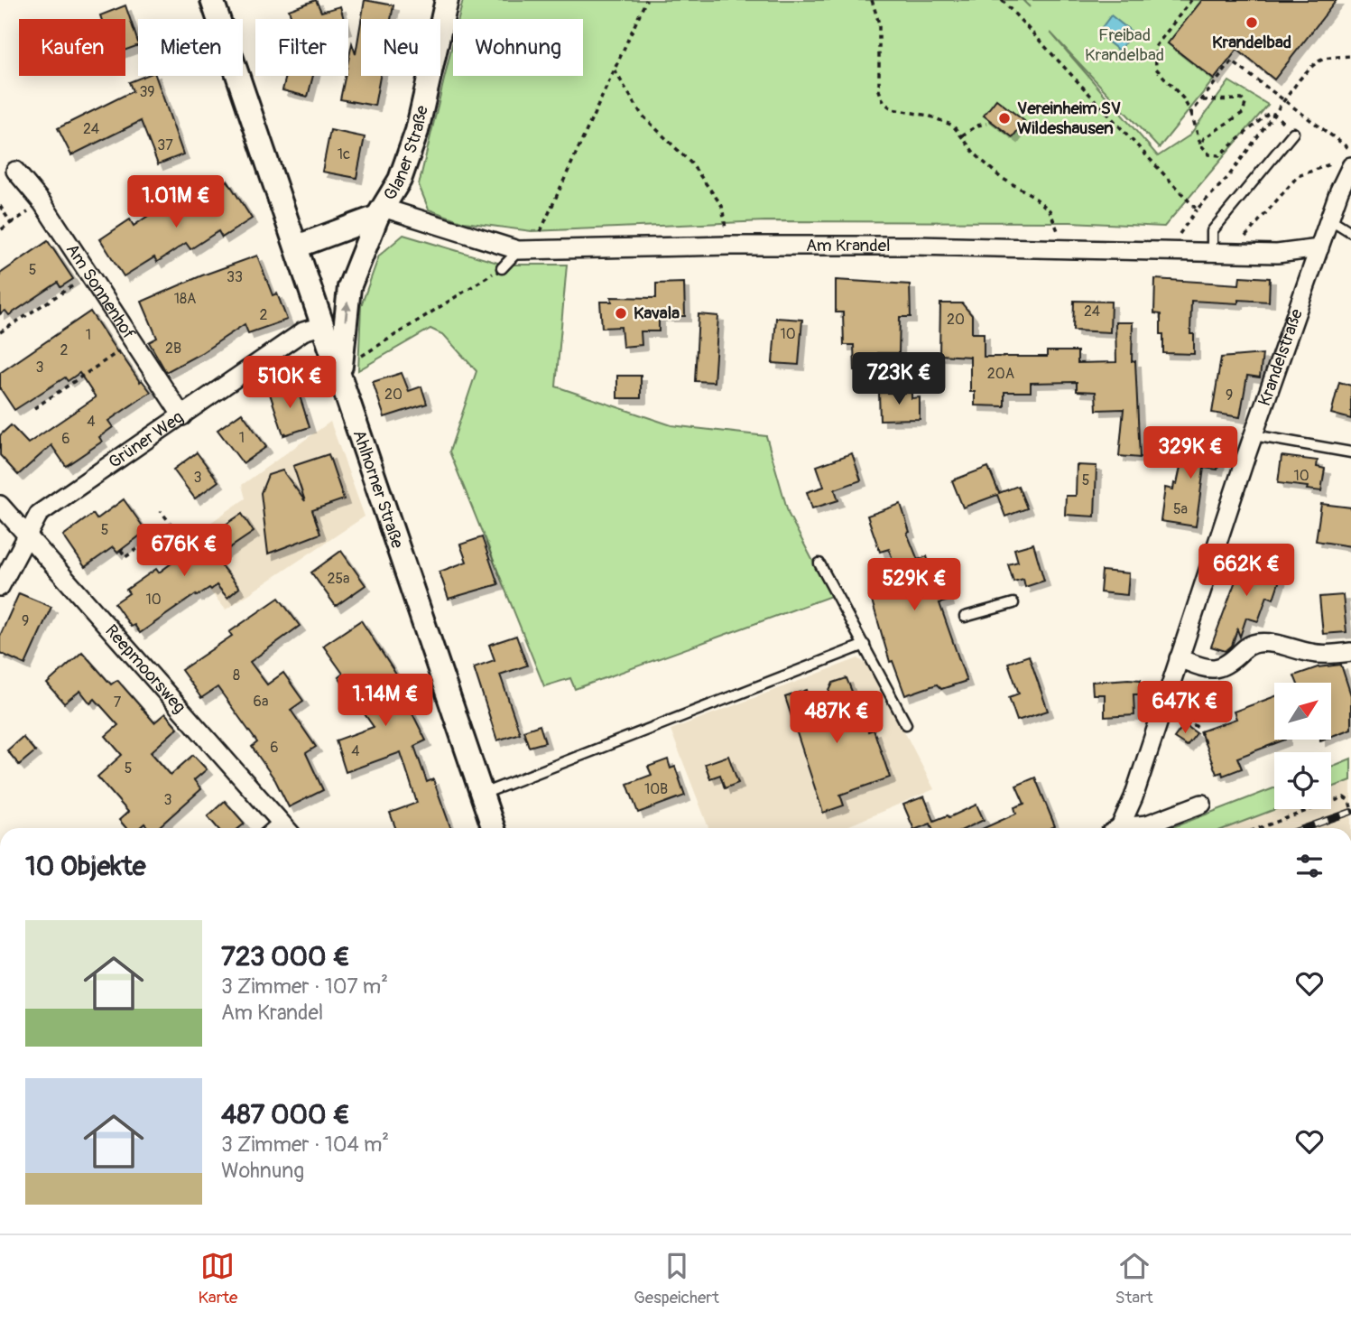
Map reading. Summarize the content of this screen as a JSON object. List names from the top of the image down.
{
  "streets": {
    "street": [
      "Glaner Straße",
      "Am Krandel",
      "Am Sonnenhof",
      "Krandelstraße",
      "Grüner Weg",
      "Ahlhorner Straße",
      "Reepmoorsweg"
    ]
  },
  "crossings": [
    ["Glaner Straße", "Am Krandel"],
    ["Glaner Straße", "Ahlhorner Straße"],
    ["Am Krandel", "Krandelstraße"],
    ["Am Sonnenhof", "Grüner Weg"],
    ["Grüner Weg", "Ahlhorner Straße"],
    ["Grüner Weg", "Reepmoorsweg"]
  ],
  "parks": ["Freibad Krandelbad"],
  "places": ["Krandelbad", "Vereinheim SV Wildeshausen", "Kavala"],
  "house_numbers": [
    "39",
    "24",
    "37",
    "1c",
    "5",
    "33",
    "18A",
    "24",
    "2",
    "20",
    "10",
    "1",
    "2B",
    "2",
    "3",
    "20A",
    "20",
    "9",
    "4",
    "1",
    "6",
    "10",
    "3",
    "5",
    "5a",
    "5",
    "25a",
    "10",
    "9",
    "8",
    "6a",
    "7",
    "6",
    "4",
    "5",
    "10B",
    "3"
  ],
  "north": "top right",
  "page": {
    "chip": [
      "Kaufen",
      "Mieten",
      "Filter",
      "Neu",
      "Wohnung"
    ],
    "price": [
      "1.01M €",
      "723K €",
      "510K €",
      "329K €",
      "676K €",
      "662K €",
      "529K €",
      "1.14M €",
      "647K €",
      "487K €"
    ],
    "heading": "10 Objekte",
    "list": [
      {
        "name": "723 000 €",
        "note": "3 Zimmer · 107 m² · Am Krandel"
      },
      {
        "name": "487 000 €",
        "note": "3 Zimmer · 104 m² · Wohnung"
      }
    ],
    "tabs": ["Karte", "Gespeichert", "Start"]
  }
}
